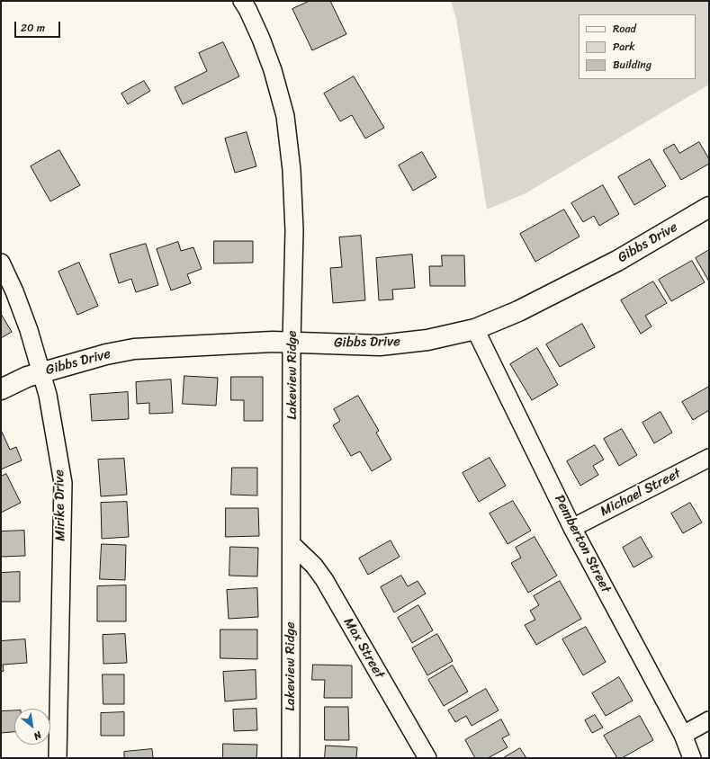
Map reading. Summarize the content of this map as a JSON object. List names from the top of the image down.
{
  "streets": {
    "street": [
      "Gibbs Drive",
      "Lakeview Ridge",
      "Michael Street",
      "Mirike Drive",
      "Pemberton Street",
      "Max Street"
    ]
  },
  "crossings": [
    ["Gibbs Drive", "Lakeview Ridge"],
    ["Gibbs Drive", "Mirike Drive"],
    ["Gibbs Drive", "Pemberton Street"],
    ["Lakeview Ridge", "Max Street"],
    ["Michael Street", "Pemberton Street"]
  ],
  "legend": ["Road", "Park", "Building"],
  "scale_bar": "20 m",
  "north": "bottom right"
}
